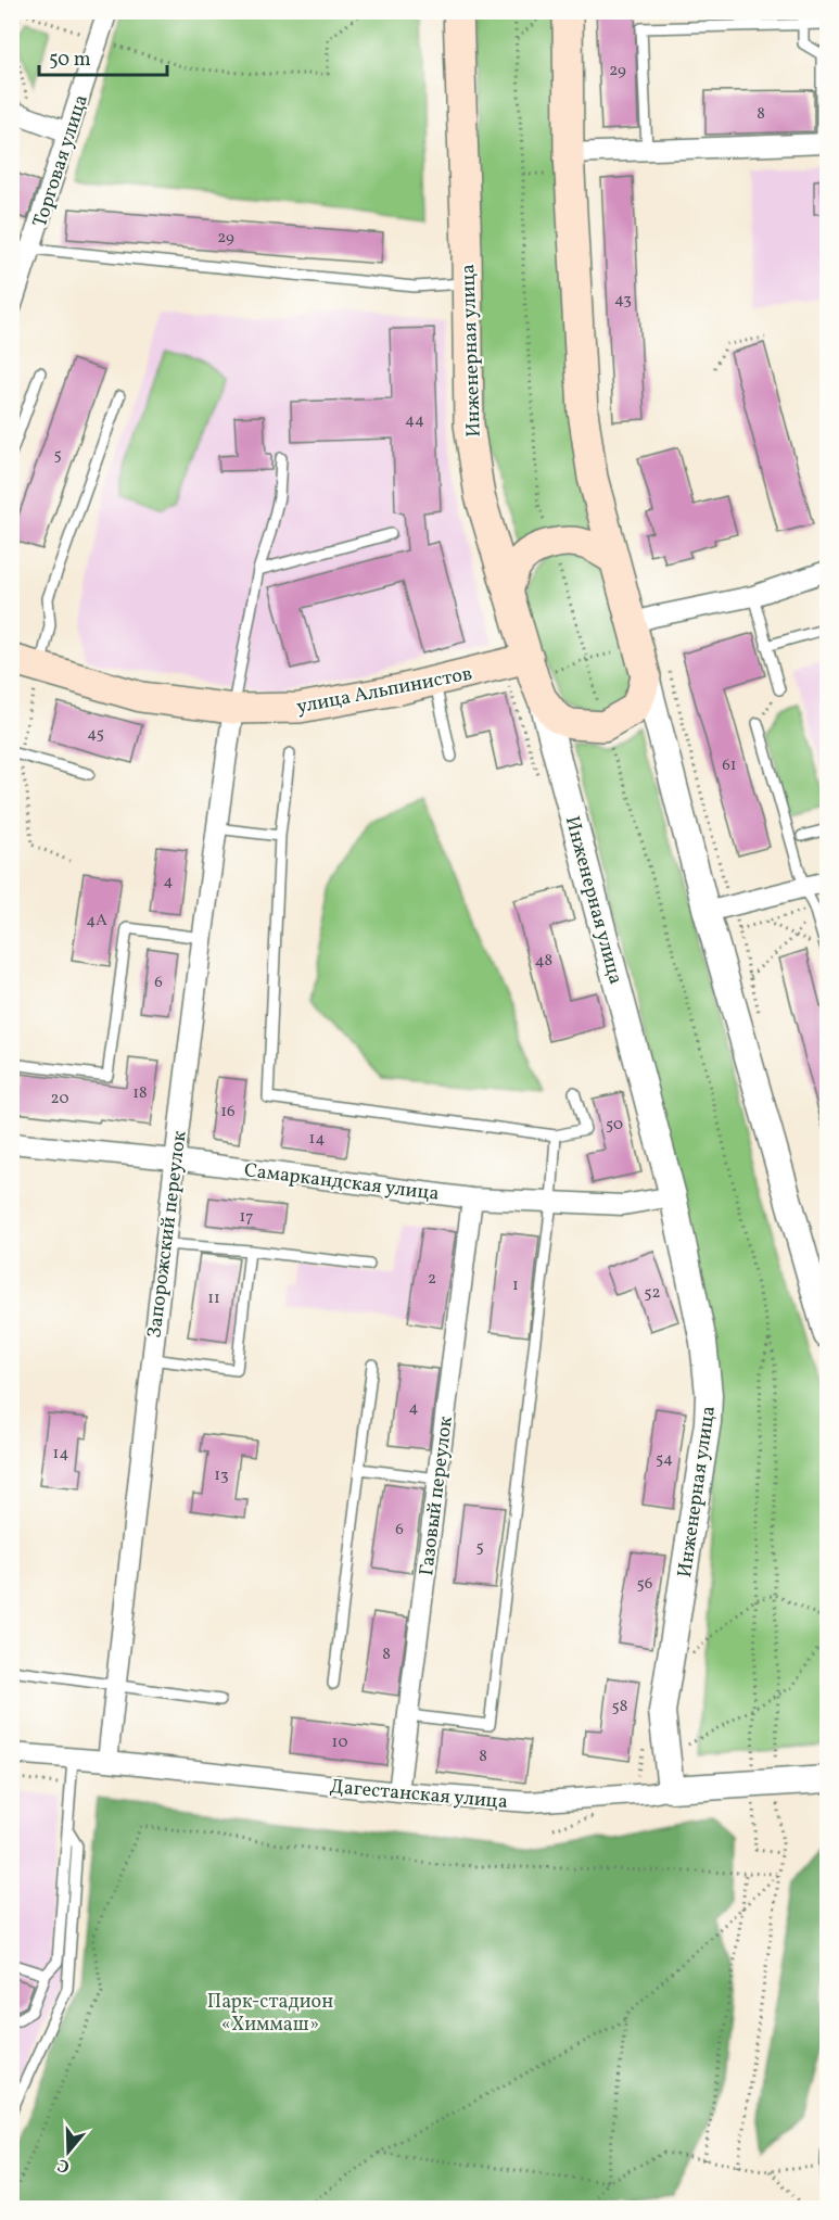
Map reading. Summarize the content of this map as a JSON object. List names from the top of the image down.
{
  "streets": {
    "main road": ["Инженерная улица", "улица Альпинистов"],
    "street": [
      "Торговая улица",
      "Самаркандская улица",
      "Запорожский переулок",
      "Газовый переулок",
      "Дагестанская улица"
    ]
  },
  "crossings": [
    ["Инженерная улица", "улица Альпинистов"],
    ["Инженерная улица", "Самаркандская улица"],
    ["Инженерная улица", "Дагестанская улица"],
    ["улица Альпинистов", "Запорожский переулок"],
    ["Самаркандская улица", "Запорожский переулок"],
    ["Самаркандская улица", "Газовый переулок"],
    ["Запорожский переулок", "Дагестанская улица"],
    ["Газовый переулок", "Дагестанская улица"]
  ],
  "parks": ["Парк-стадион «Химмаш»"],
  "house_numbers": [
    "29",
    "8",
    "29",
    "43",
    "44",
    "5",
    "45",
    "61",
    "4",
    "4А",
    "48",
    "6",
    "18",
    "20",
    "16",
    "50",
    "14",
    "17",
    "2",
    "1",
    "52",
    "11",
    "4",
    "14",
    "54",
    "13",
    "6",
    "5",
    "56",
    "8",
    "58",
    "10",
    "8"
  ],
  "scale_bar": "50 m",
  "north": "bottom"
}
